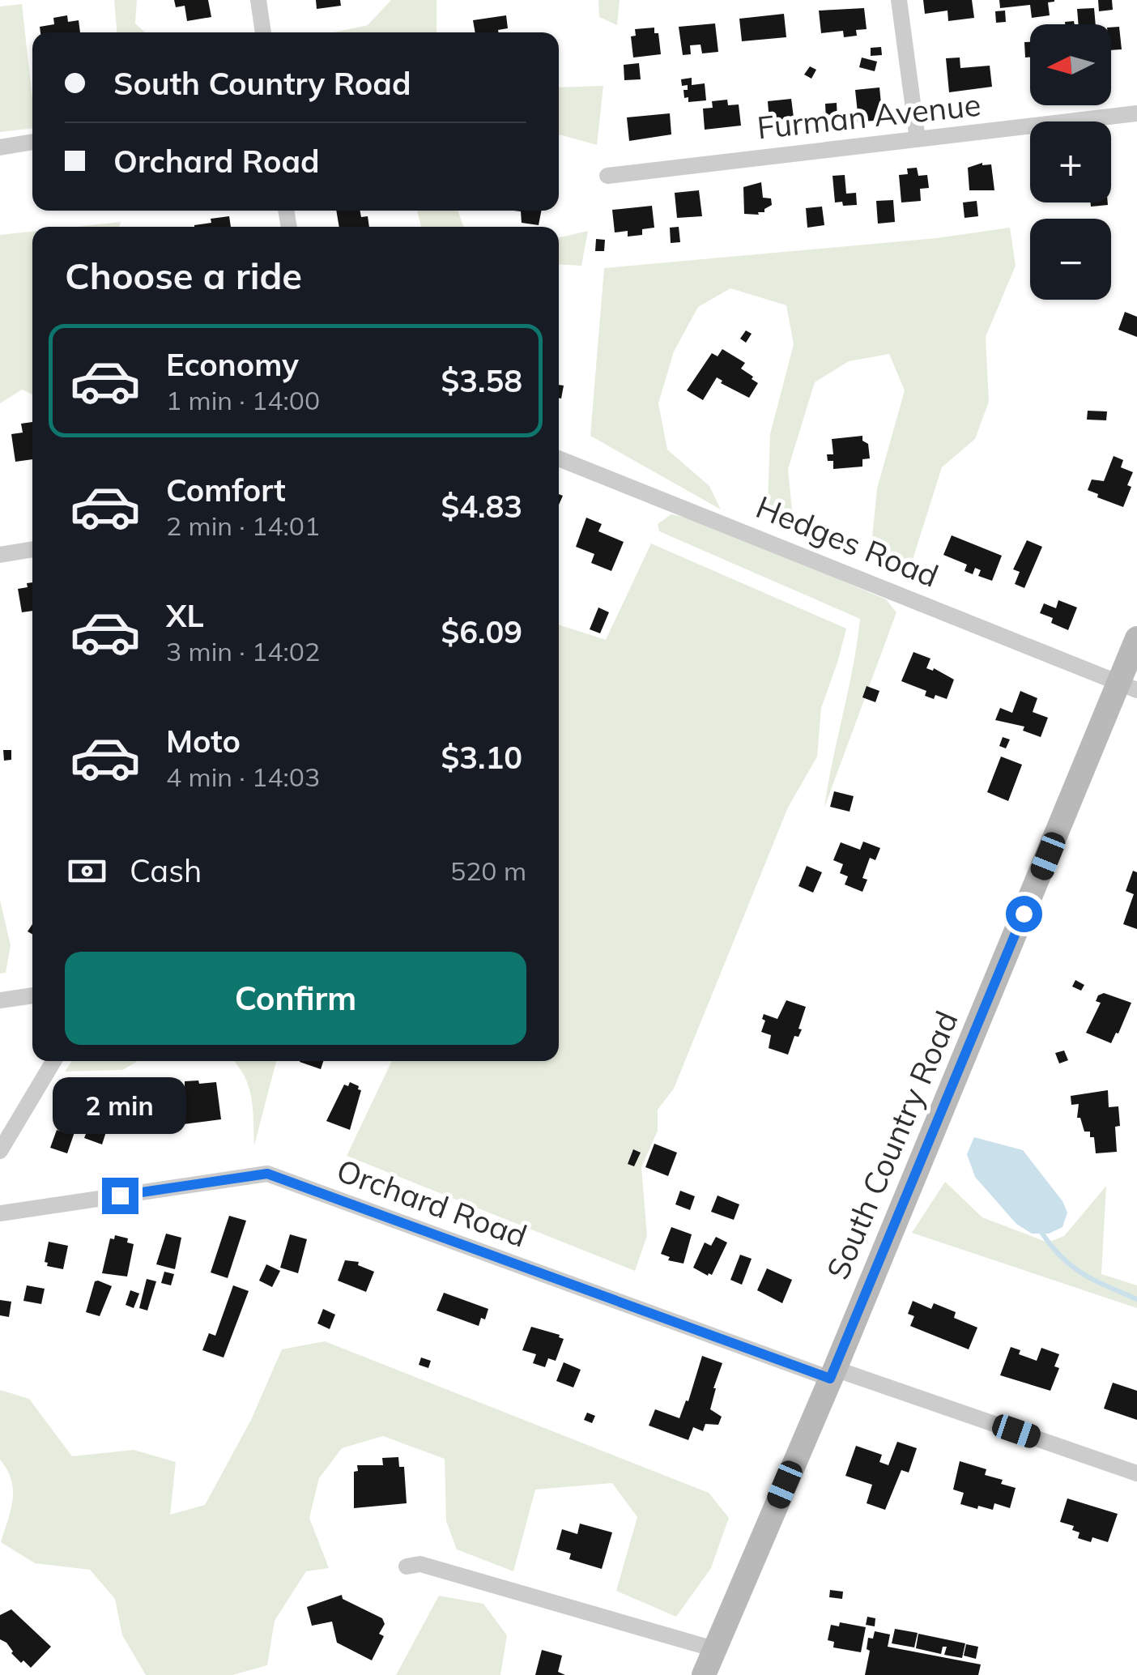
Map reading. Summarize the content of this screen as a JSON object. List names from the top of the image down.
{
  "streets": {
    "main road": ["South Country Road"],
    "street": ["Furman Avenue", "Hedges Road", "Orchard Road"]
  },
  "crossings": [
    ["Hedges Road", "South Country Road"],
    ["South Country Road", "Orchard Road"]
  ],
  "north": "left",
  "page": {
    "map_buttons": ["+", "−"],
    "banner": ["South Country Road", "Orchard Road"],
    "heading": "Choose a ride",
    "list": [
      {
        "name": "Economy",
        "note": "1 min · 14:00",
        "value": "$3.58"
      },
      {
        "name": "Comfort",
        "note": "2 min · 14:01",
        "value": "$4.83"
      },
      {
        "name": "XL",
        "note": "3 min · 14:02",
        "value": "$6.09"
      },
      {
        "name": "Moto",
        "note": "4 min · 14:03",
        "value": "$3.10"
      }
    ],
    "pay": ["Cash", "520 m"],
    "buttons": "Confirm",
    "bubble": "2 min"
  }
}
